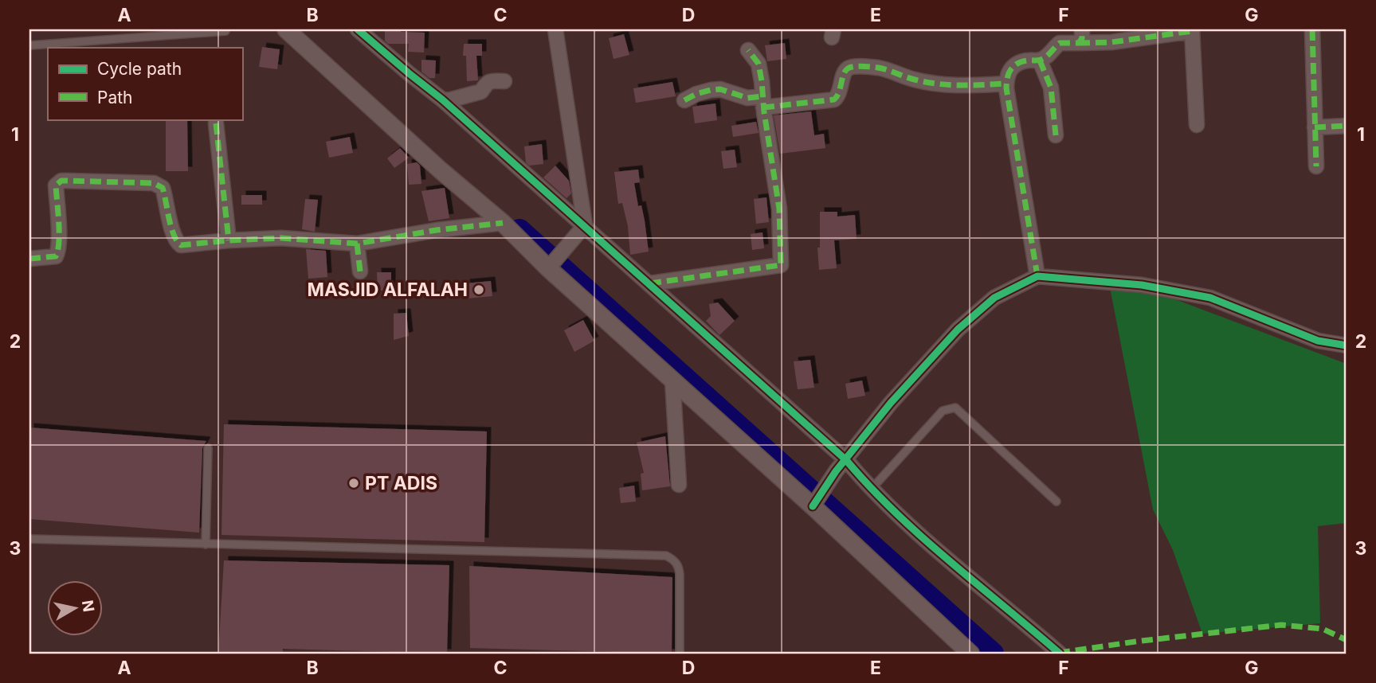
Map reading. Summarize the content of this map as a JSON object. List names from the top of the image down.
{
  "places": ["MASJID ALFALAH", "PT ADIS"],
  "legend": ["Cycle path", "Path"],
  "north": "right",
  "grid": {
    "columns": [
      "A",
      "B",
      "C",
      "D",
      "E",
      "F",
      "G"
    ],
    "rows": ["1", "2", "3"]
  }
}
